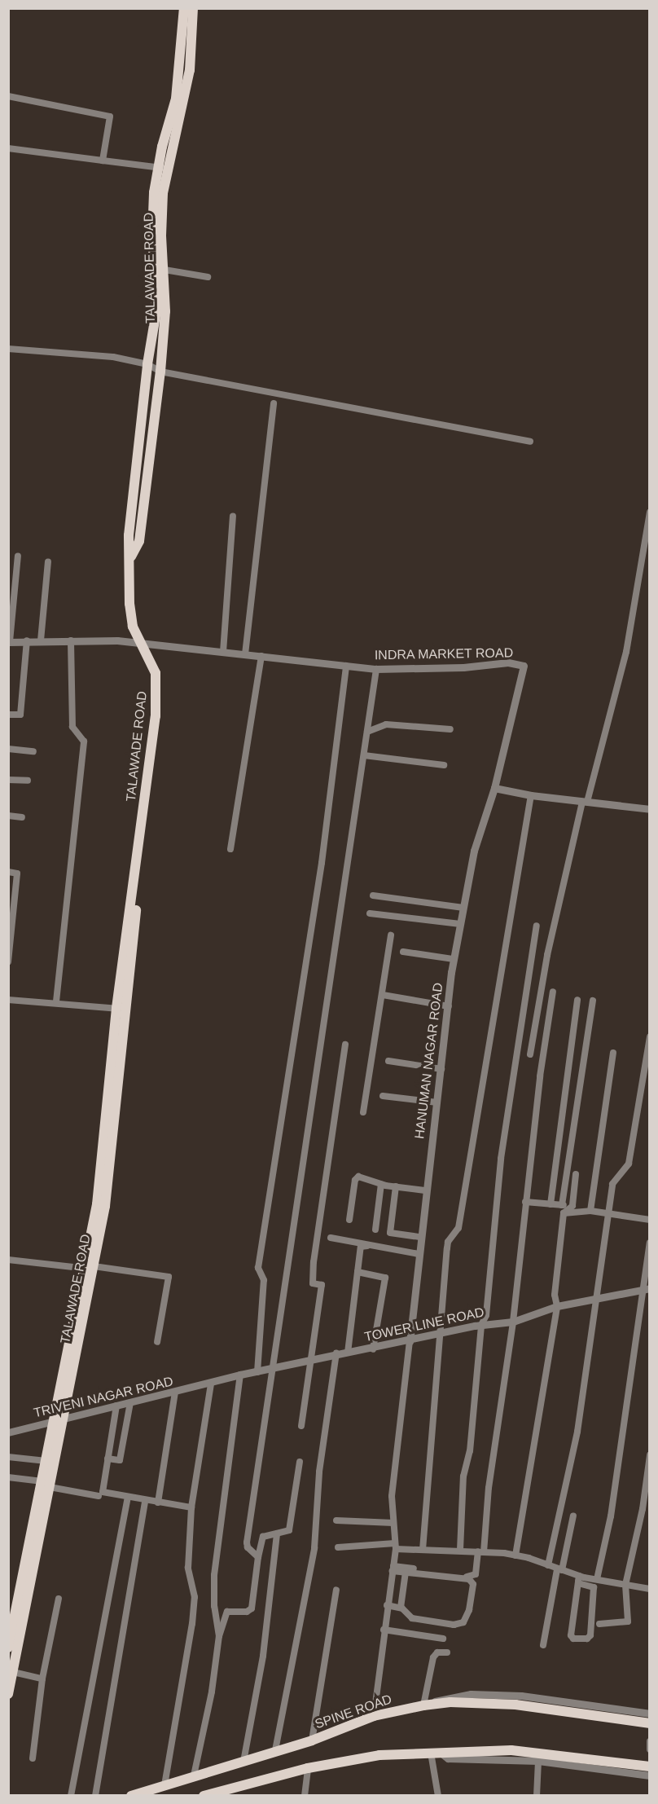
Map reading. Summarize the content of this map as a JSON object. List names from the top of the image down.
{
  "streets": {
    "main road": ["TALAWADE ROAD", "SPINE ROAD"],
    "street": [
      "INDRA MARKET ROAD",
      "HANUMAN NAGAR ROAD",
      "TOWER LINE ROAD",
      "TRIVENI NAGAR ROAD"
    ]
  },
  "crossings": [
    ["TALAWADE ROAD", "INDRA MARKET ROAD"],
    ["TALAWADE ROAD", "TRIVENI NAGAR ROAD"],
    ["INDRA MARKET ROAD", "HANUMAN NAGAR ROAD"],
    ["HANUMAN NAGAR ROAD", "TOWER LINE ROAD"],
    ["TOWER LINE ROAD", "TRIVENI NAGAR ROAD"]
  ]
}
